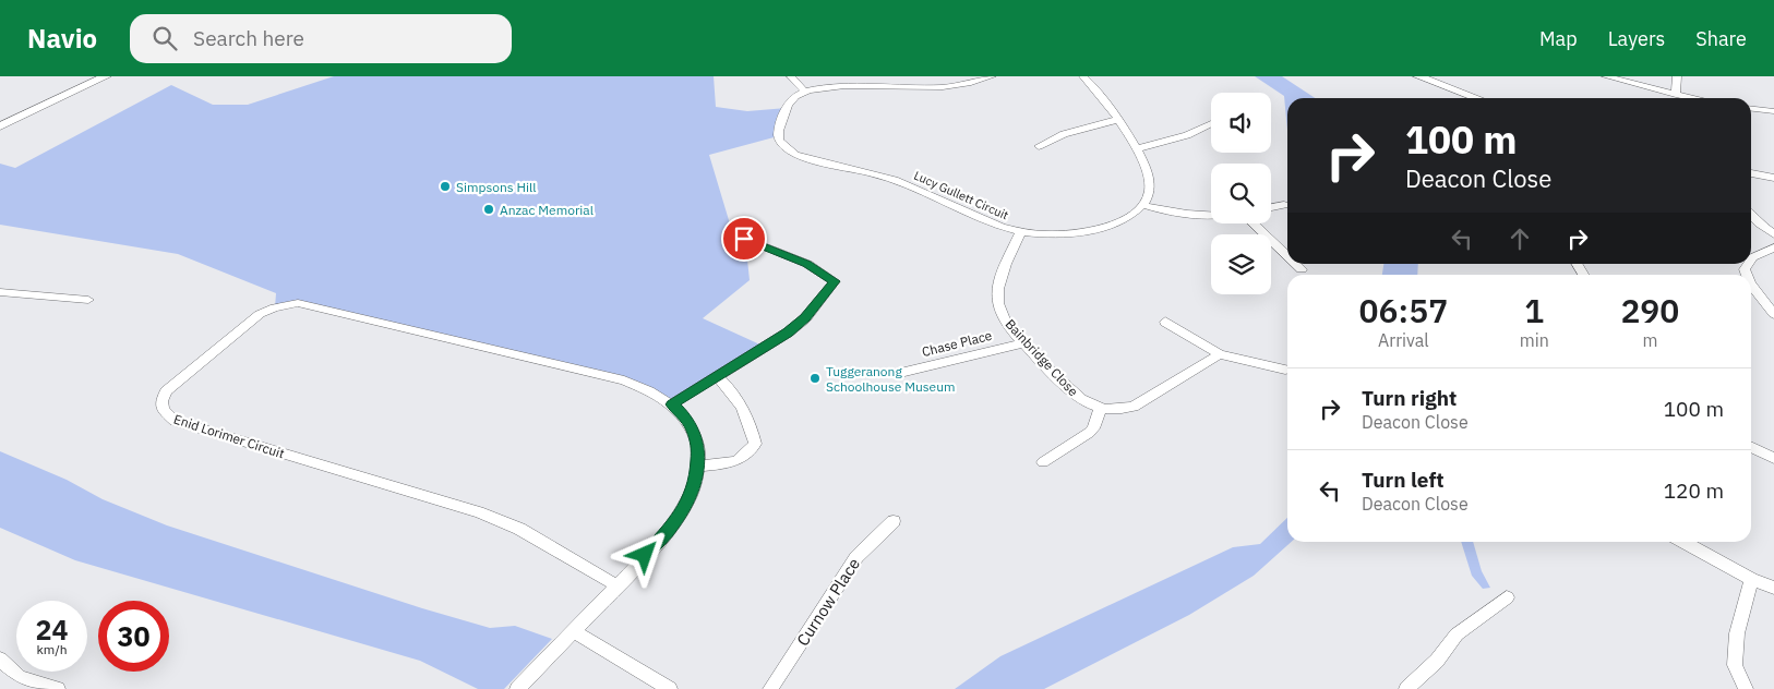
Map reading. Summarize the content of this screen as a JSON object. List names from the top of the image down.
{
  "streets": {
    "street": [
      "Lucy Gullett Circuit",
      "Chase Place",
      "Bainbridge Close",
      "Enid Lorimer Circuit",
      "Curnow Place"
    ]
  },
  "crossings": [
    ["Lucy Gullett Circuit", "Bainbridge Close"],
    ["Chase Place", "Bainbridge Close"]
  ],
  "places": ["Simpsons Hill", "Anzac Memorial", "Tuggeranong Schoolhouse Museum"],
  "page": {
    "header": "Navio",
    "search": "Search here",
    "nav": ["Map", "Layers", "Share"],
    "turn": ["100 m", "Deacon Close"],
    "eta": [
      "06:57",
      "Arrival",
      "1",
      "min",
      "290",
      "m"
    ],
    "list": [
      {
        "name": "Turn right",
        "note": "Deacon Close",
        "value": "100 m"
      },
      {
        "name": "Turn left",
        "note": "Deacon Close",
        "value": "120 m"
      }
    ],
    "speed": "24 km/h",
    "limit": "30"
  }
}
